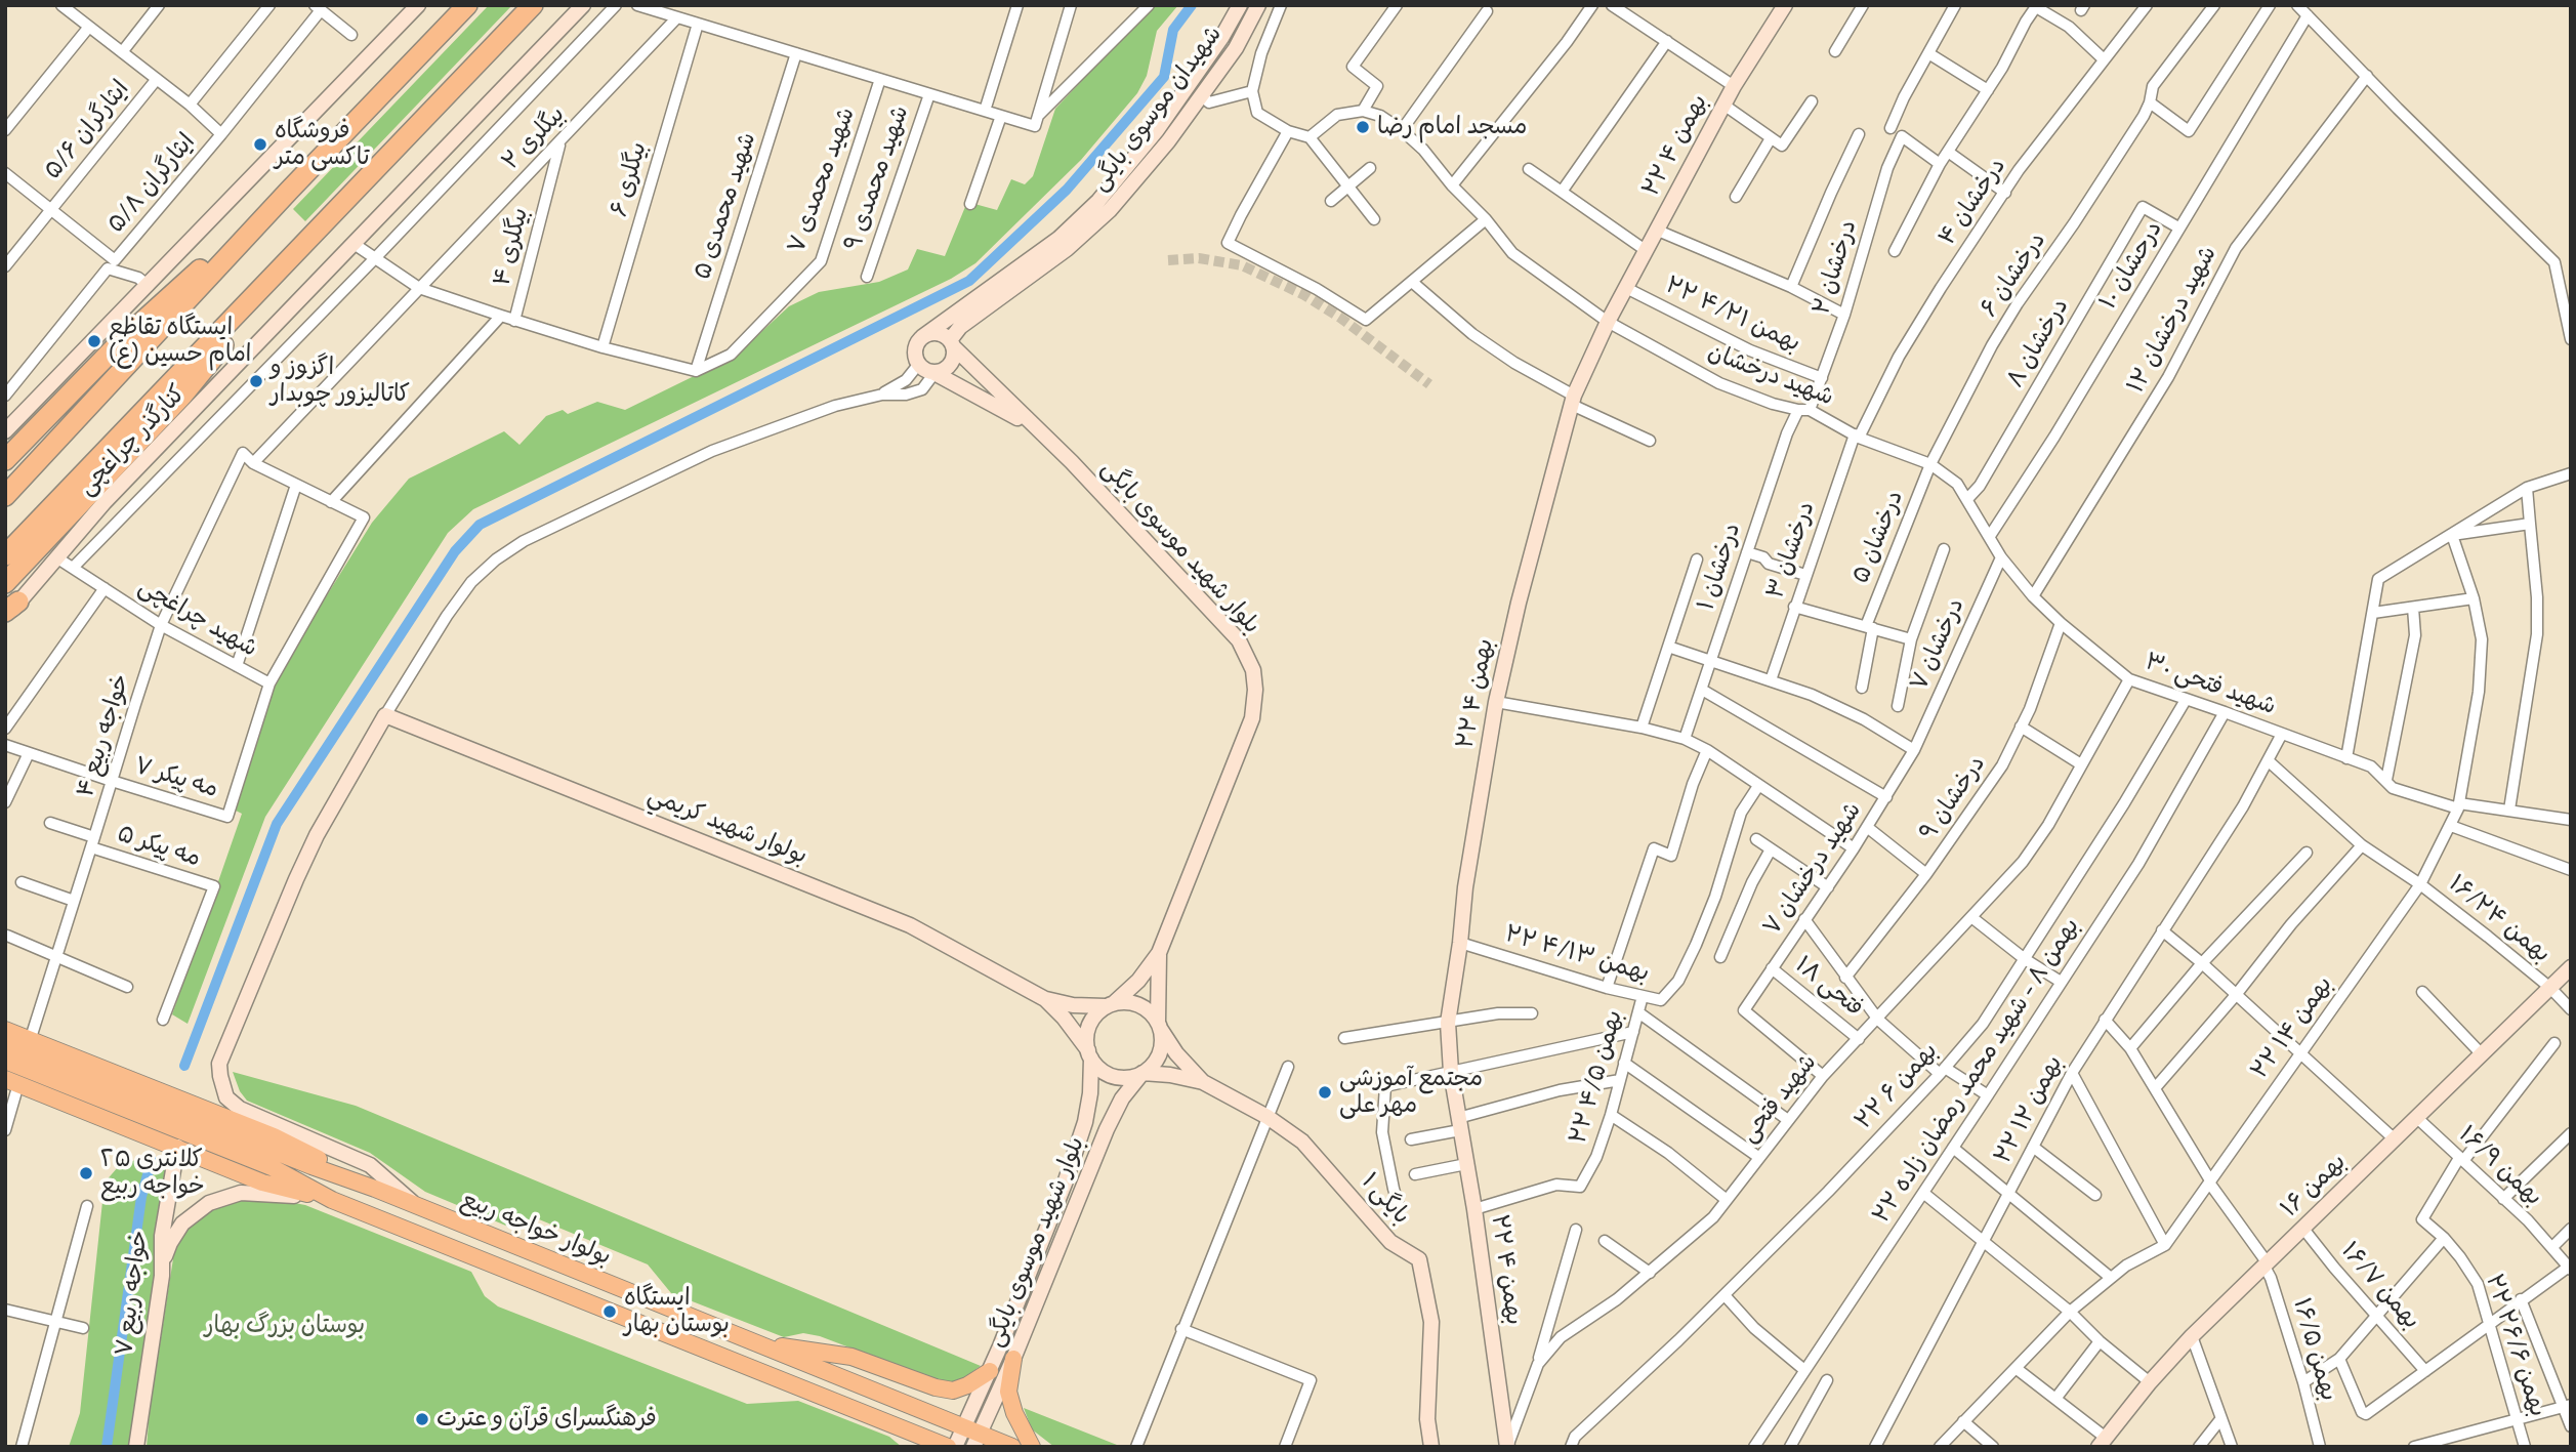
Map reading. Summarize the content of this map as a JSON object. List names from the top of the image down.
{
  "streets": {
    "main road": ["بولوار خواجه ربیع"],
    "street": [
      "شهیدان موسوی بایگی",
      "ایثارگران ۵/۶",
      "بیگلری ۲",
      "۲۲ بهمن ۴",
      "شهید محمدی ۹",
      "بیگلری ۶",
      "شهید محمدی ۷",
      "ایثارگران ۵/۸",
      "درخشان ۴",
      "شهید محمدی ۵",
      "بیگلری ۴",
      "درحشان ۱۰",
      "درخشان ۲",
      "درخشان ۶",
      "۲۲ بهمن ۴/۲۱",
      "شهید درخشان ۱۲",
      "درخشان ۸",
      "شهید درخشان",
      "کنارگذر چراغچی",
      "درخشان ۵",
      "بلوار شهید موسوی بایگی",
      "درخشان ۳",
      "درخشان ۱",
      "شهید چراغچی",
      "درخشان ۷",
      "شهید فتحی ۳۰",
      "خواجه ربیع ۴",
      "مه پیکر ۷",
      "درخشان ۹",
      "بولوار شهيد كريمي",
      "مه پیکر ۵",
      "شهید درخشان ۷",
      "بهمن ۱۶/۲۴",
      "۲۲ بهمن ۴/۱۳",
      "فتحی ۱۸",
      "۲۲ بهمن ۱۴",
      "۲۲ بهمن ۸ - شهید محمد رمضان زاده",
      "۲۲ بهمن ۴/۵",
      "۲۲ بهمن ۶",
      "شهید فتحی",
      "۲۲ بهمن ۱۲",
      "بهمن ۱۶/۹",
      "بهمن ۱۶",
      "بایگی ۱",
      "بهمن ۱۶/۷",
      "خواجه ربیع ۷",
      "۲۲ بهمن ۲۶/۶",
      "بهمن ۱۶/۵"
    ]
  },
  "crossings": [
    ["شهیدان موسوی بایگی", "بلوار شهید موسوی بایگی"],
    ["بیگلری ۲", "بیگلری ۴"],
    ["بیگلری ۲", "خواجه ربیع ۴"],
    ["۲۲ بهمن ۴", "۲۲ بهمن ۴/۲۱"],
    ["۲۲ بهمن ۴", "شهید درخشان"],
    ["۲۲ بهمن ۴", "۲۲ بهمن ۴/۱۳"],
    ["۲۲ بهمن ۴", "۲۲ بهمن ۴/۵"],
    ["۲۲ بهمن ۴", "شهید فتحی"],
    ["شهید محمدی ۷", "شهید محمدی ۵"],
    ["درخشان ۴", "شهید درخشان"],
    ["درخشان ۴", "درخشان ۳"],
    ["درحشان ۱۰", "درخشان ۸"],
    ["درحشان ۱۰", "شهید درخشان"],
    ["درخشان ۲", "۲۲ بهمن ۴/۲۱"],
    ["درخشان ۲", "شهید درخشان"],
    ["درخشان ۲", "درخشان ۱"],
    ["درخشان ۶", "شهید درخشان"],
    ["درخشان ۶", "درخشان ۵"],
    ["شهید درخشان ۱۲", "شهید درخشان"],
    ["شهید درخشان ۱۲", "شهید فتحی ۳۰"],
    ["درخشان ۸", "شهید درخشان"],
    ["شهید درخشان", "درخشان ۵"],
    ["شهید درخشان", "درخشان ۳"],
    ["شهید درخشان", "درخشان ۱"],
    ["شهید درخشان", "درخشان ۷"],
    ["شهید درخشان", "شهید فتحی ۳۰"],
    ["کنارگذر چراغچی", "شهید چراغچی"],
    ["بلوار شهید موسوی بایگی", "بولوار شهيد كريمي"],
    ["بلوار شهید موسوی بایگی", "بولوار خواجه ربیع"],
    ["شهید چراغچی", "خواجه ربیع ۴"],
    ["شهید چراغچی", "مه پیکر ۷"],
    ["درخشان ۷", "شهید درخشان ۷"],
    ["شهید فتحی ۳۰", "درخشان ۹"],
    ["شهید فتحی ۳۰", "بهمن ۱۶/۲۴"],
    ["شهید فتحی ۳۰", "۲۲ بهمن ۸ - شهید محمد رمضان زاده"],
    ["شهید فتحی ۳۰", "۲۲ بهمن ۶"],
    ["شهید فتحی ۳۰", "شهید فتحی"],
    ["شهید فتحی ۳۰", "۲۲ بهمن ۱۲"],
    ["خواجه ربیع ۴", "مه پیکر ۷"],
    ["خواجه ربیع ۴", "مه پیکر ۵"],
    ["شهید درخشان ۷", "فتحی ۱۸"],
    ["شهید درخشان ۷", "شهید فتحی"],
    ["بهمن ۱۶/۲۴", "۲۲ بهمن ۱۴"],
    ["بهمن ۱۶/۲۴", "بهمن ۱۶"],
    ["۲۲ بهمن ۴/۱۳", "۲۲ بهمن ۴/۵"],
    ["فتحی ۱۸", "شهید فتحی"],
    ["۲۲ بهمن ۱۴", "بهمن ۱۶/۵"],
    ["۲۲ بهمن ۱۲", "بهمن ۱۶/۵"],
    ["بهمن ۱۶/۹", "بهمن ۱۶"],
    ["بهمن ۱۶/۹", "۲۲ بهمن ۲۶/۶"],
    ["بهمن ۱۶", "بهمن ۱۶/۷"],
    ["بهمن ۱۶", "بهمن ۱۶/۵"]
  ],
  "parks": ["بوستان بزرگ بهار"],
  "places": [
    "مسجد امام رضا",
    "فروشگاه تاکسی متر",
    "ایستگاه تقاظع امام حسین (ع)",
    "اگزوز و کاتالیزور چوبدار",
    "مجتمع آموزشی مهر علی",
    "کلانتری ٢۵ خواجه ربیع",
    "ایستگاه بوستان بهار",
    "فرهنگسرای قرآن و عترت"
  ]
}
